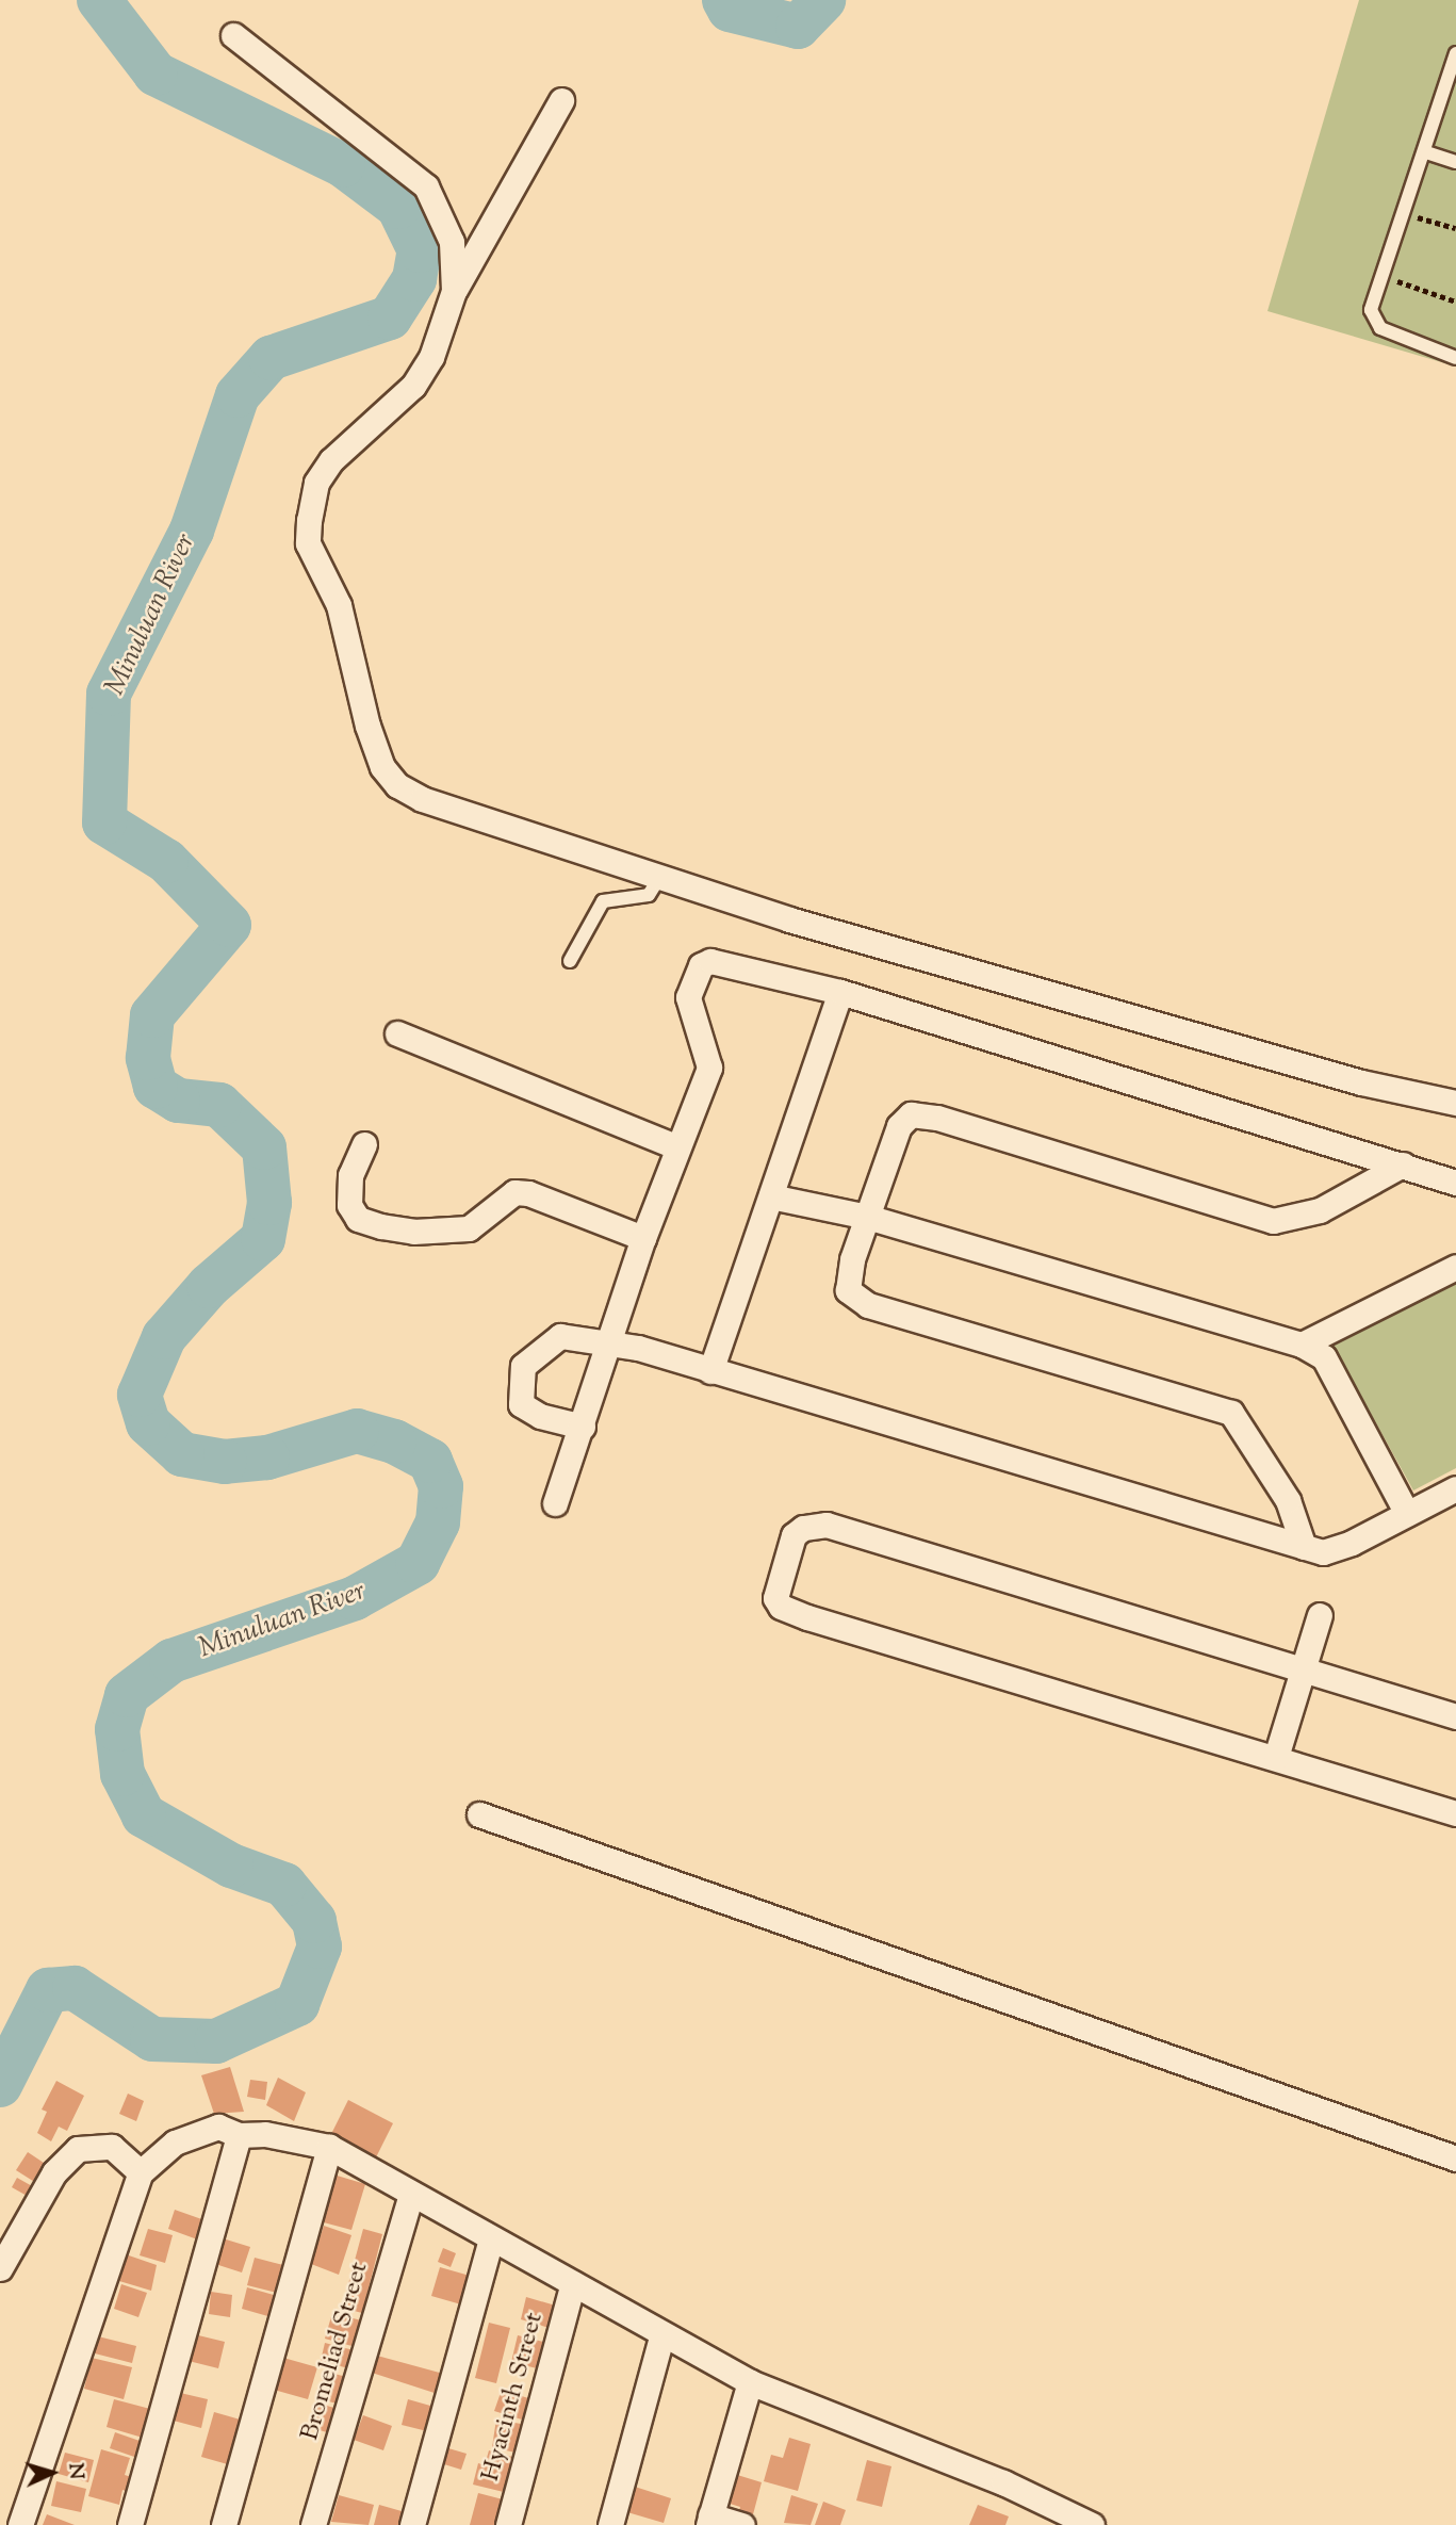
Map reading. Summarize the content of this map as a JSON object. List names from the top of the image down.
{
  "streets": {
    "street": ["Bromeliad Street", "Hyacinth Street"]
  },
  "water": ["Minuluan River"],
  "north": "right"
}
